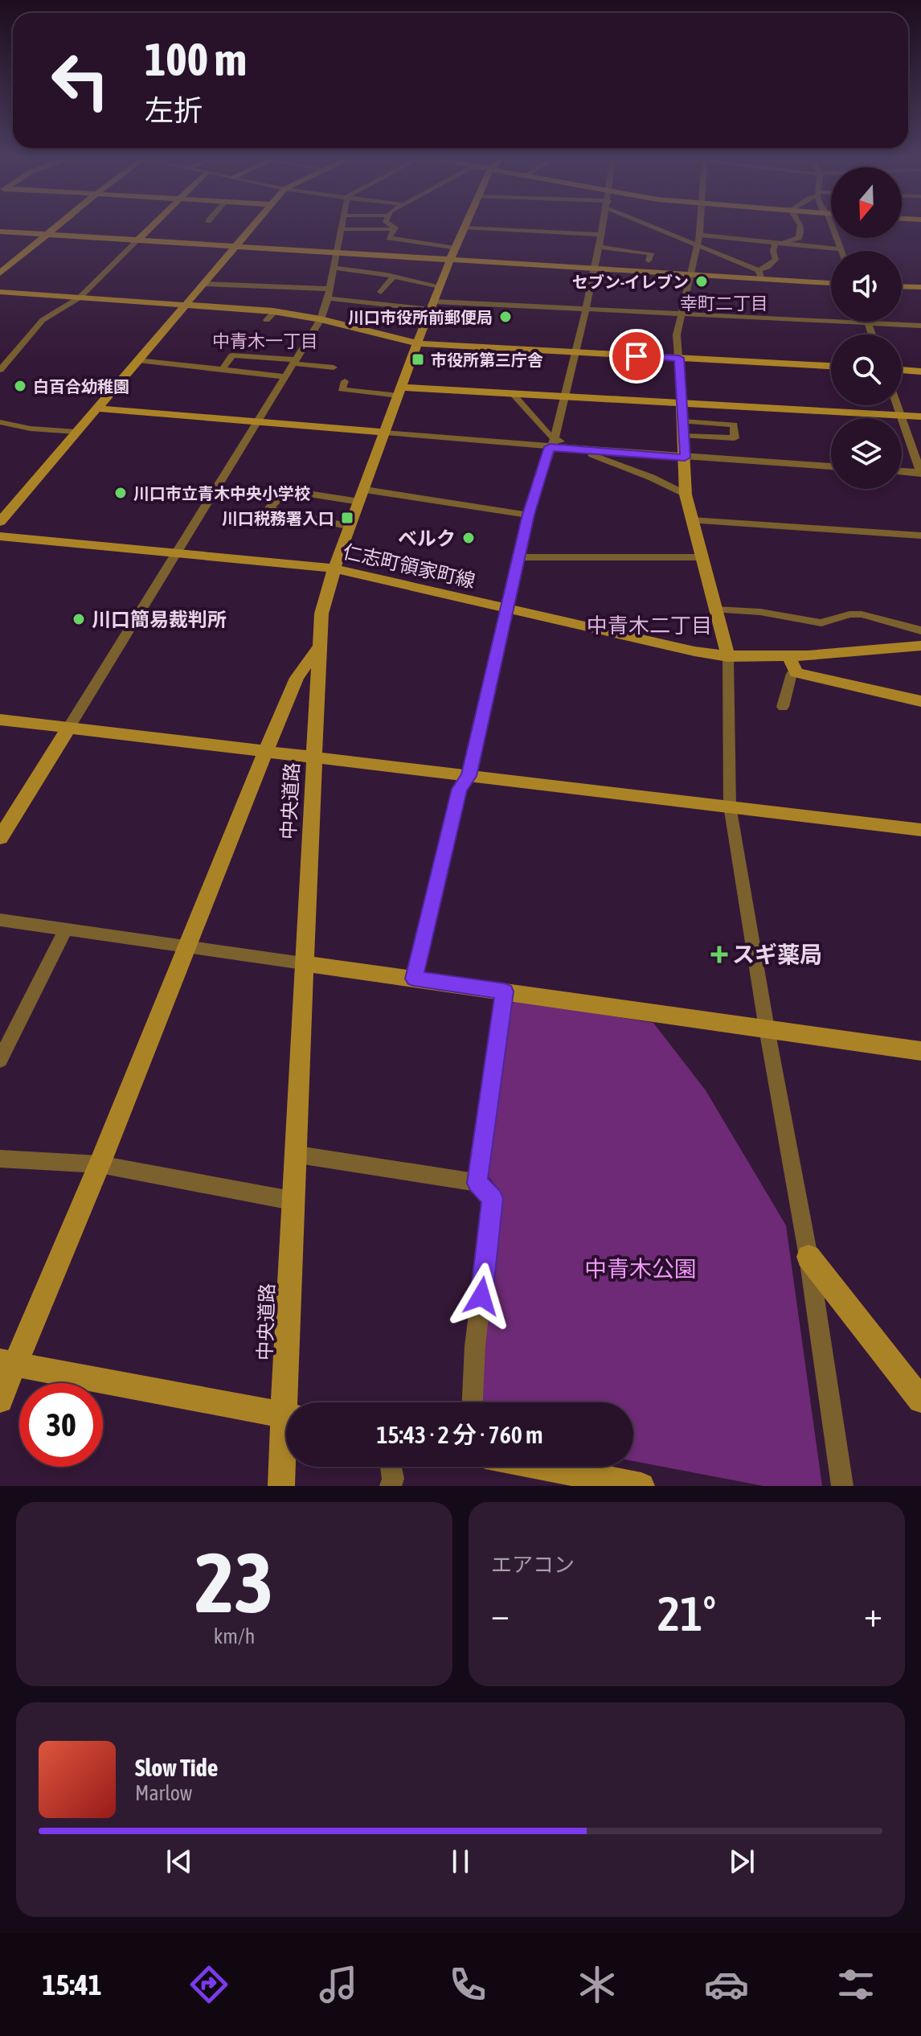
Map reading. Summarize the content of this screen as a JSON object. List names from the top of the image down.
{
  "streets": {
    "street": ["仁志町領家町線", "中央道路"]
  },
  "crossings": [
    ["仁志町領家町線", "中央道路"]
  ],
  "districts": ["幸町二丁目", "中青木一丁目", "中青木二丁目"],
  "parks": ["中青木公園"],
  "places": {
    "other": [
      "セブン-イレブン",
      "川口市役所前郵便局",
      "白百合幼稚園",
      "川口市立青木中央小学校",
      "ベルク",
      "川口簡易裁判所"
    ],
    "transit": ["市役所第三庁舎", "川口税務署入口"],
    "health": ["スギ薬局"]
  },
  "north": "bottom",
  "page": {
    "turn": ["100 m", "左折"],
    "limit": "30",
    "trip": "15:43 · 2 分 · 760 m",
    "tile": [
      ["23", "km/h"],
      "エアコン"
    ],
    "heat": ["−", "21°", "+"],
    "song": ["Slow Tide", "Marlow"],
    "tabs": "15:41"
  }
}
